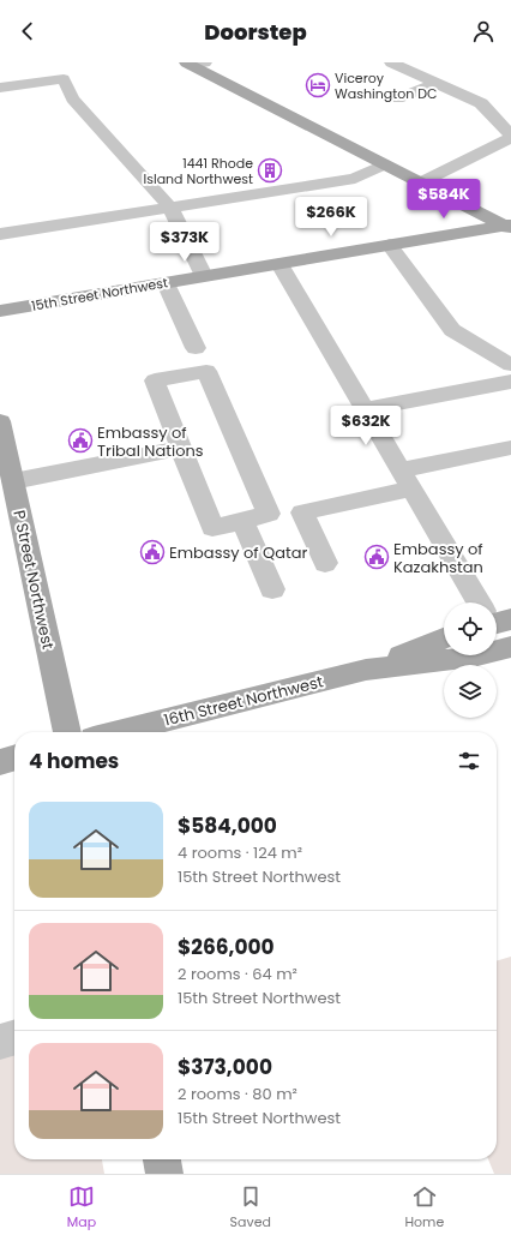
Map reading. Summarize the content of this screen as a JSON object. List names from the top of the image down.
{
  "streets": {
    "main road": ["15th Street Northwest", "P Street Northwest", "16th Street Northwest"]
  },
  "places": {
    "hotel": ["Viceroy Washington DC"],
    "building": ["1441 Rhode Island Northwest"],
    "public building": ["Embassy of Tribal Nations", "Embassy of Qatar", "Embassy of Kazakhstan"]
  },
  "page": {
    "header": "Doorstep",
    "price": [
      "$584K",
      "$266K",
      "$373K",
      "$632K"
    ],
    "heading": "4 homes",
    "list": [
      {
        "name": "$584,000",
        "note": "4 rooms · 124 m² · 15th Street Northwest"
      },
      {
        "name": "$266,000",
        "note": "2 rooms · 64 m² · 15th Street Northwest"
      },
      {
        "name": "$373,000",
        "note": "2 rooms · 80 m² · 15th Street Northwest"
      }
    ],
    "tabs": ["Map", "Saved", "Home"]
  }
}
